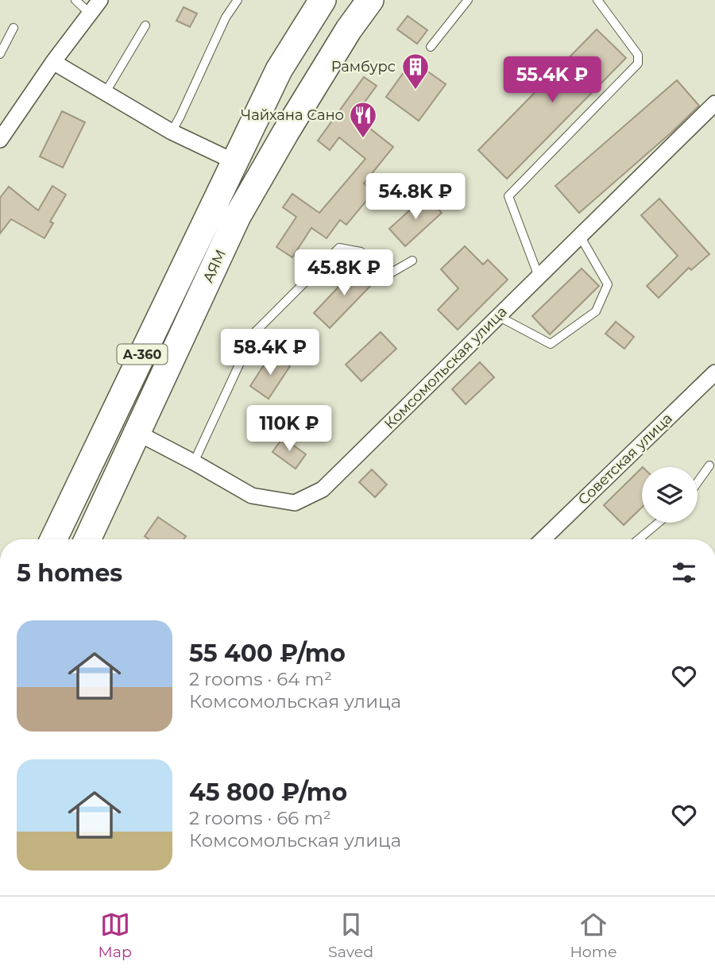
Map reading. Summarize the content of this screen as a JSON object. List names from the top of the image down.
{
  "streets": {
    "highway": ["АЯМ", "А-360"],
    "street": ["Комсомольская улица", "Советская улица"]
  },
  "crossings": [
    ["АЯМ", "Комсомольская улица"]
  ],
  "places": {
    "building": ["Рамбурс"],
    "restaurant": ["Чайхана Сано"]
  },
  "page": {
    "price": [
      "55.4K ₽",
      "54.8K ₽",
      "45.8K ₽",
      "58.4K ₽",
      "110K ₽"
    ],
    "heading": "5 homes",
    "list": [
      {
        "name": "55 400 ₽/mo",
        "note": "2 rooms · 64 m² · Комсомольская улица"
      },
      {
        "name": "45 800 ₽/mo",
        "note": "2 rooms · 66 m² · Комсомольская улица"
      }
    ],
    "tabs": ["Map", "Saved", "Home"]
  }
}
